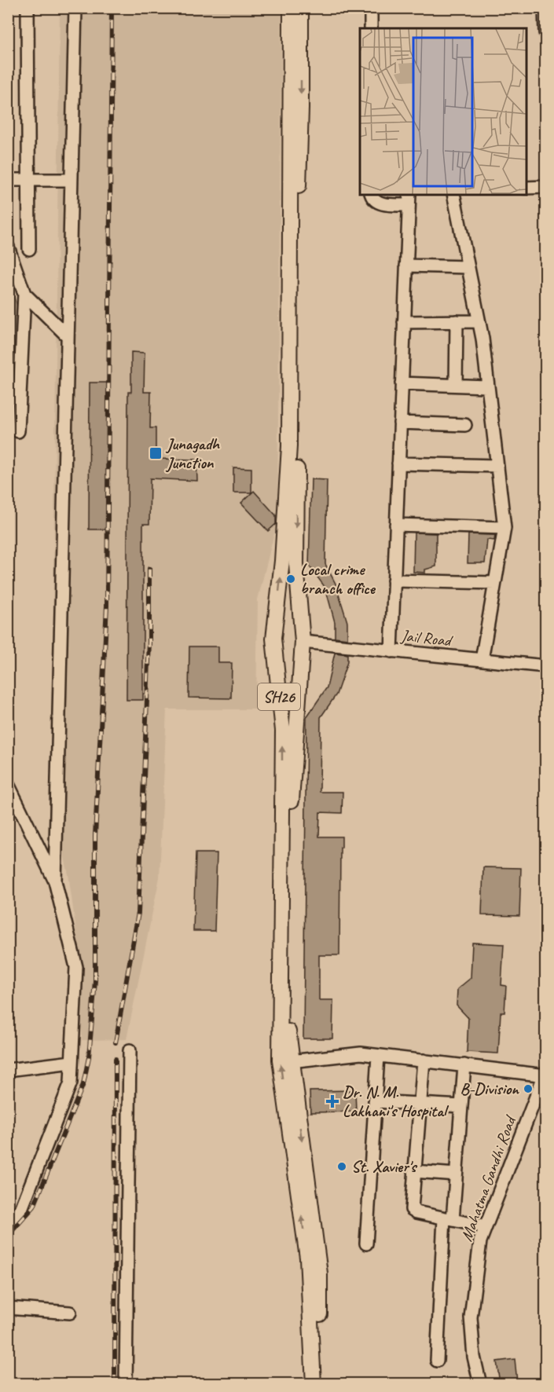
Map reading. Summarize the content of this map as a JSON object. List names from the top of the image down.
{
  "streets": {
    "main road": ["SH26"],
    "street": ["Jail Road", "Mahatma Gandhi Road"]
  },
  "crossings": [
    ["Jail Road", "SH26"]
  ],
  "places": {
    "transit": ["Junagadh Junction"],
    "other": ["Local crime branch office", "B-Division", "St. Xavier's"],
    "health": ["Dr. N. M. Lakhani's Hospital"]
  }
}
